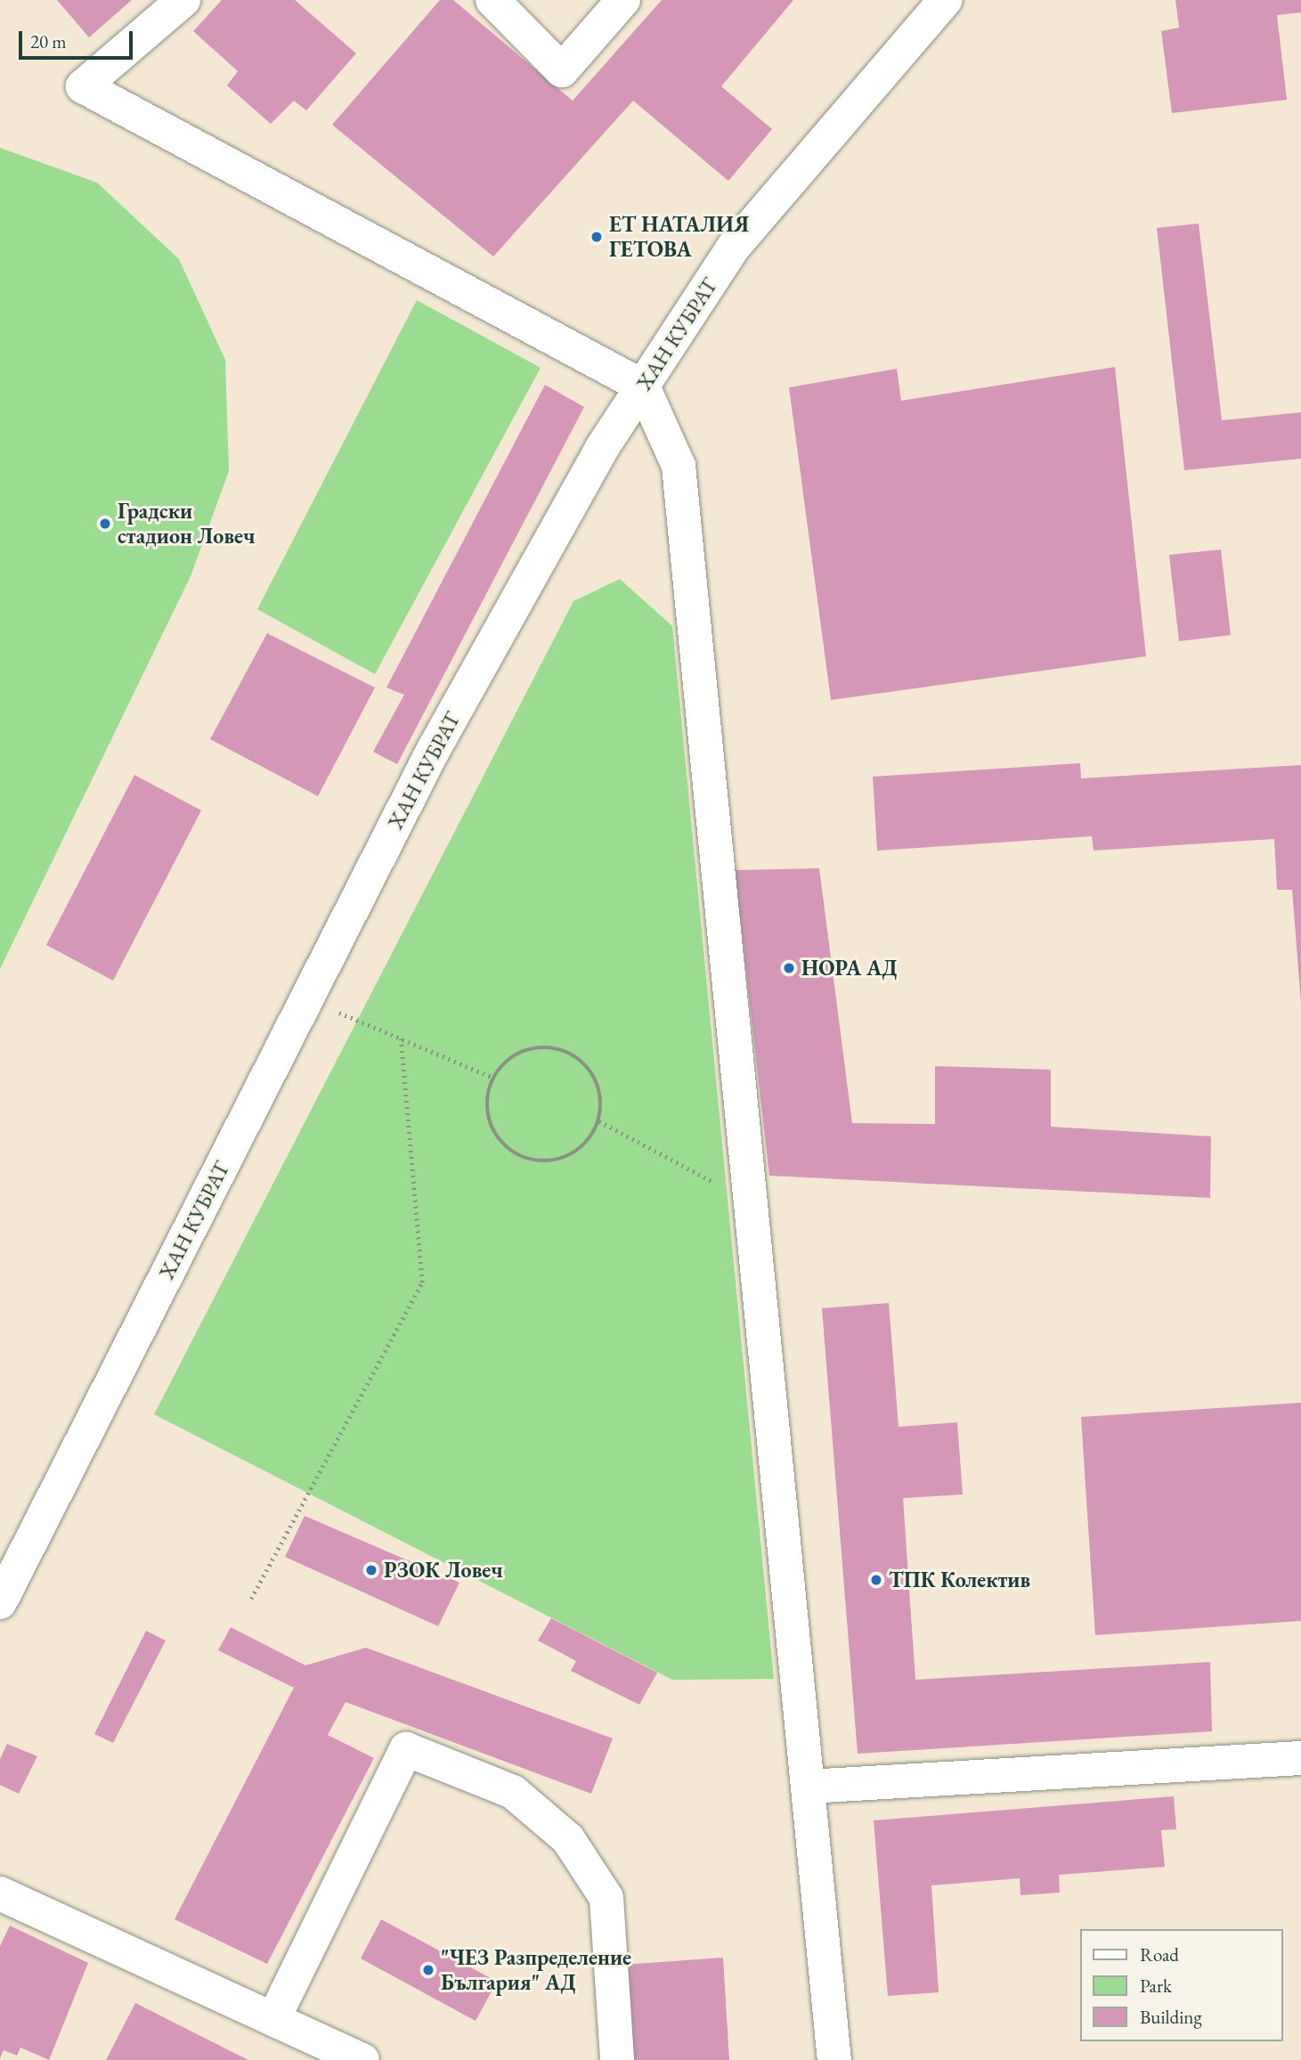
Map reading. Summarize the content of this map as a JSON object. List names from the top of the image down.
{
  "streets": {
    "street": ["ХАН КУБРАТ"]
  },
  "places": [
    "ЕТ НАТАЛИЯ ГЕТОВА",
    "Градски стадион Ловеч",
    "НОРА АД",
    "РЗОК Ловеч",
    "ТПК Колектив",
    "\"ЧЕЗ Разпределение България\" АД"
  ],
  "legend": ["Road", "Park", "Building"],
  "scale_bar": "20 m"
}
